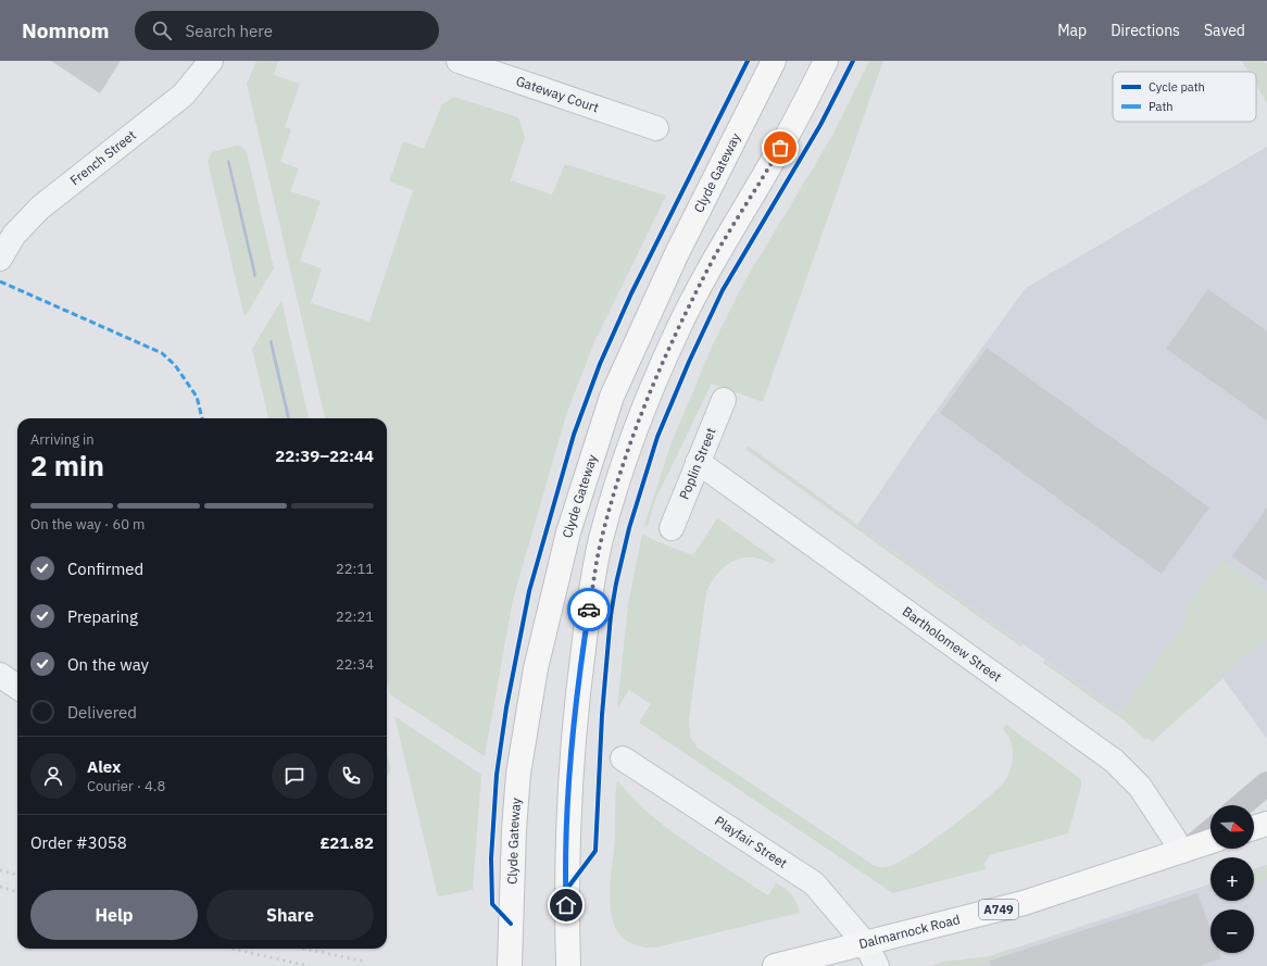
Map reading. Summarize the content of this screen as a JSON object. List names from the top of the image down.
{
  "streets": {
    "main road": ["Clyde Gateway", "A749", "Dalmarnock Road"],
    "street": [
      "Gateway Court",
      "French Street",
      "Poplin Street",
      "Bartholomew Street",
      "Playfair Street"
    ]
  },
  "crossings": [
    ["Poplin Street", "Bartholomew Street"],
    ["Bartholomew Street", "Dalmarnock Road"],
    ["Playfair Street", "Dalmarnock Road"]
  ],
  "legend": ["Cycle path", "Path"],
  "north": "right",
  "page": {
    "header": "Nomnom",
    "search": "Search here",
    "nav": ["Map", "Directions", "Saved"],
    "heading": ["2 min", "Arriving in", "22:39–22:44"],
    "panel": [
      "Alex",
      "Courier · 4.8",
      "Order #3058",
      "£21.82"
    ],
    "bar": "On the way · 60 m",
    "list": [
      ["Confirmed", "22:11"],
      ["Preparing", "22:21"],
      ["On the way", "22:34"],
      "Delivered"
    ],
    "map_buttons": ["+", "−"],
    "buttons": ["Help", "Share"]
  }
}
